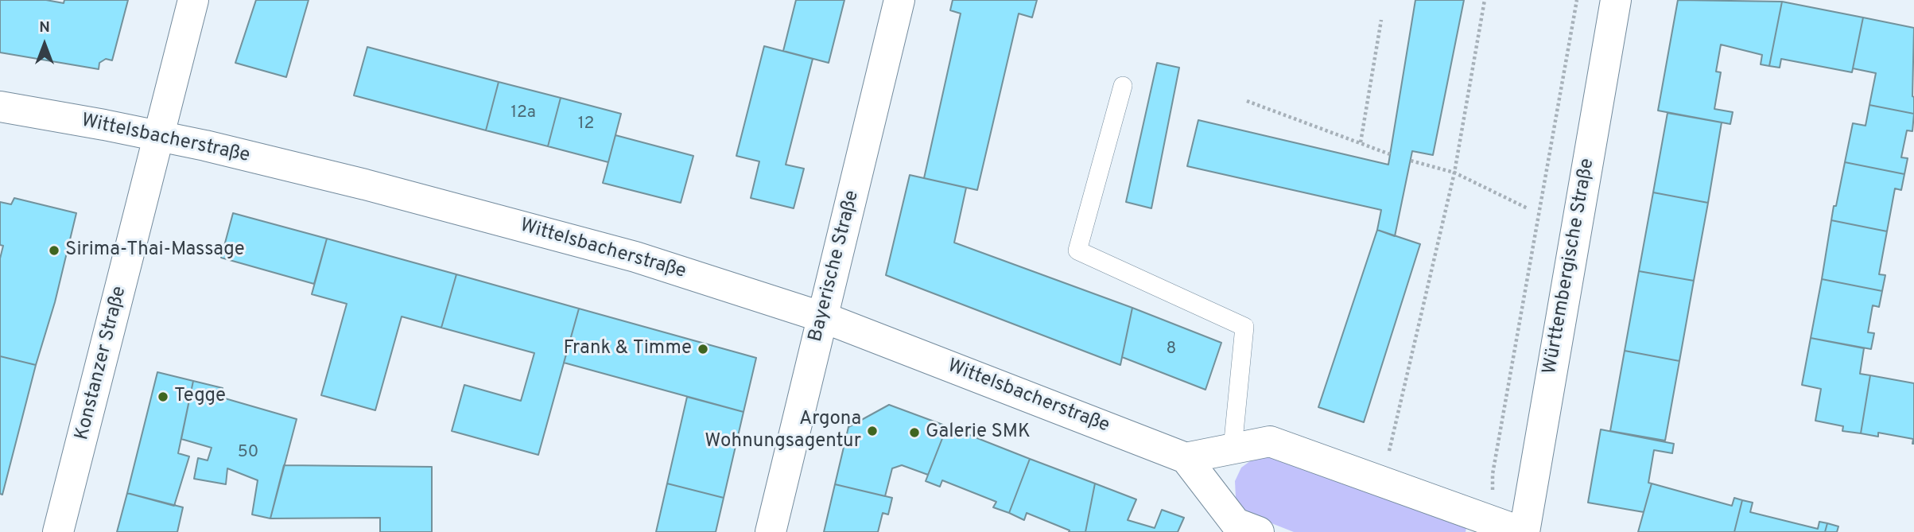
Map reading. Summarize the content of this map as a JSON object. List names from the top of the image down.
{
  "streets": {
    "street": [
      "Wittelsbacherstraße",
      "Bayerische Straße",
      "Württembergische Straße",
      "Konstanzer Straße"
    ]
  },
  "crossings": [
    ["Wittelsbacherstraße", "Bayerische Straße"],
    ["Wittelsbacherstraße", "Konstanzer Straße"]
  ],
  "places": [
    "Sirima-Thai-Massage",
    "Frank & Timme",
    "Tegge",
    "Argona Wohnungsagentur",
    "Galerie SMK"
  ],
  "house_numbers": [
    "12a",
    "12",
    "8",
    "50"
  ],
  "north": "top"
}
